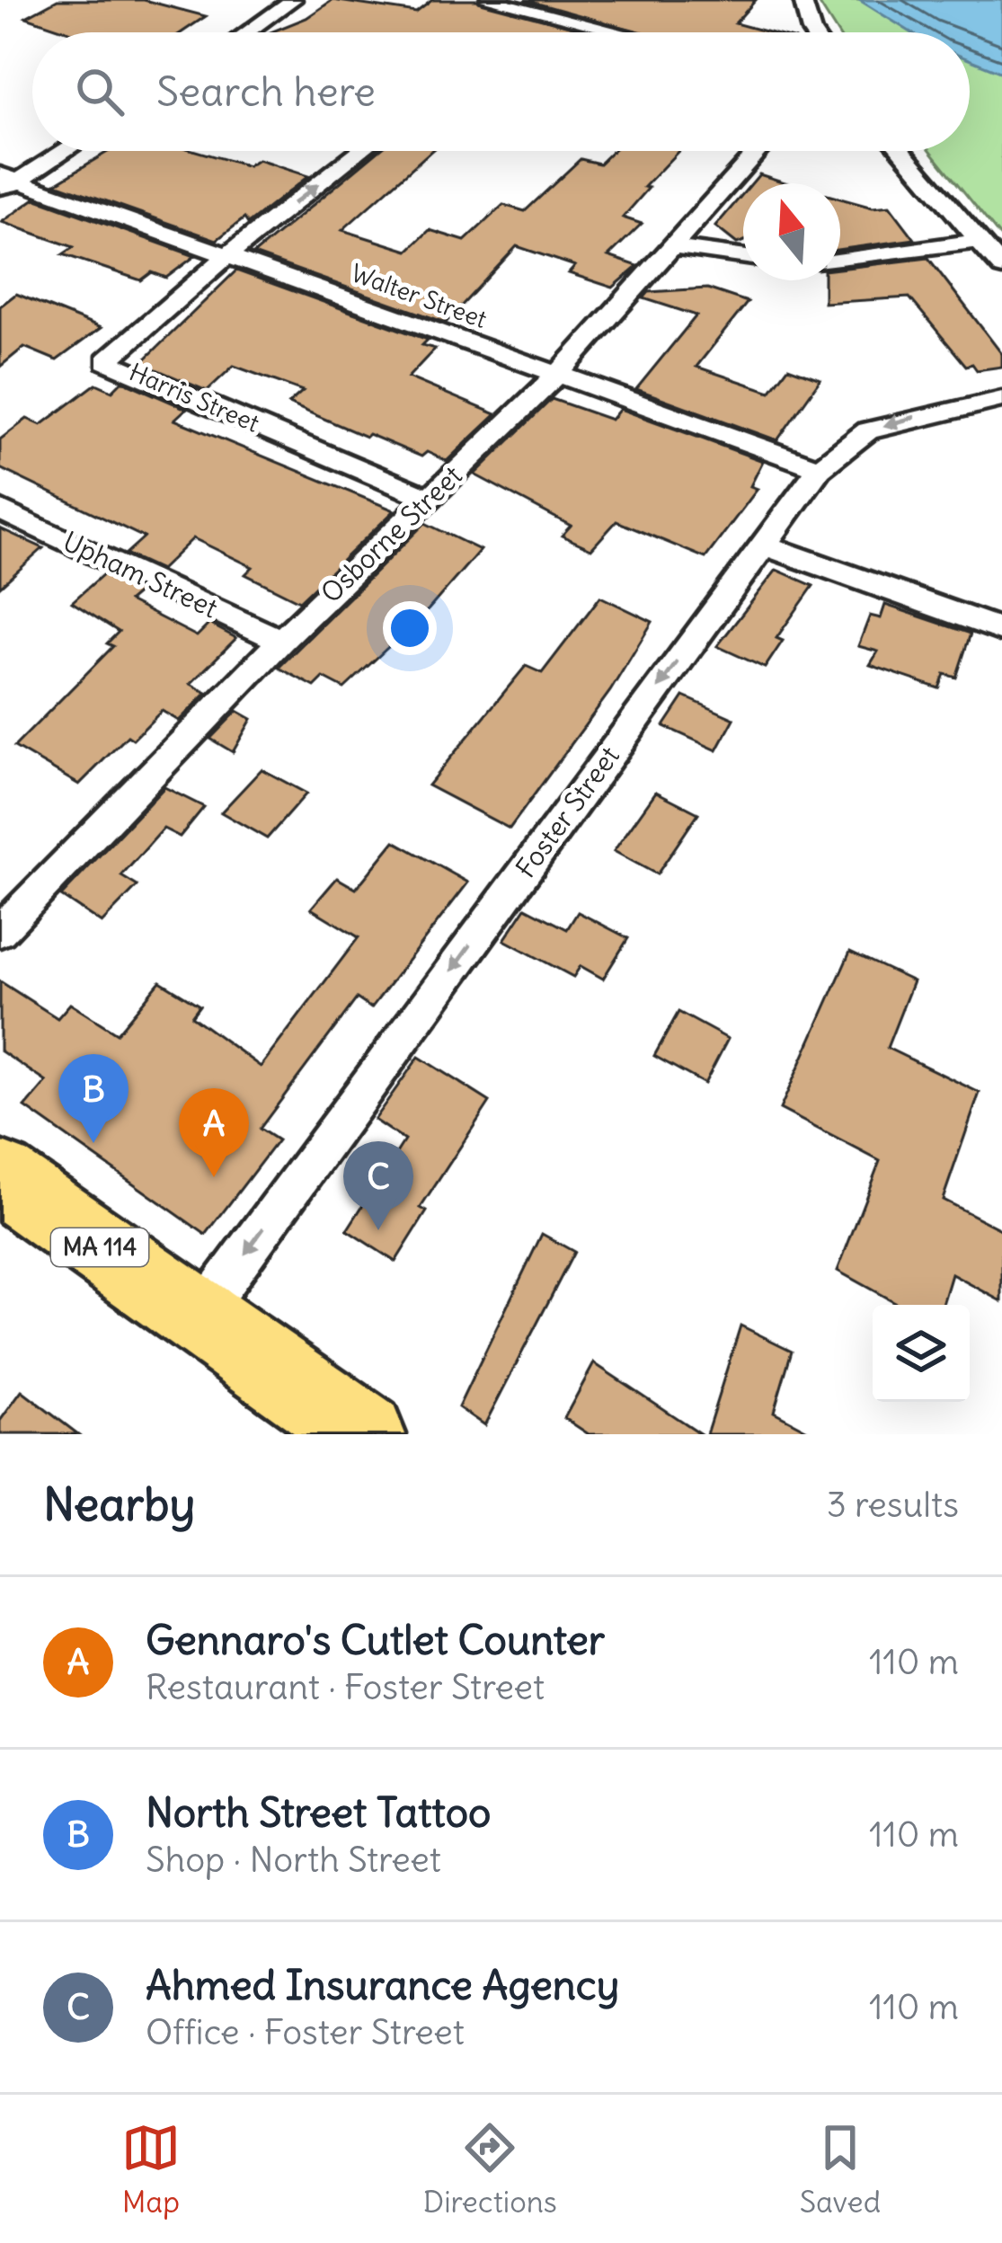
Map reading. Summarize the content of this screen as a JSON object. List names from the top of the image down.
{
  "streets": {
    "highway": ["MA 114"],
    "street": [
      "Walter Street",
      "Harris Street",
      "Osborne Street",
      "Upham Street",
      "Foster Street"
    ]
  },
  "crossings": [
    ["Walter Street", "Harris Street"],
    ["Walter Street", "Osborne Street"],
    ["Walter Street", "Foster Street"],
    ["Harris Street", "Osborne Street"],
    ["Osborne Street", "Upham Street"],
    ["Foster Street", "MA 114"]
  ],
  "one_way": ["Foster Street"],
  "north": "top",
  "page": {
    "search": "Search here",
    "pins": ["B", "A", "C"],
    "heading": ["Nearby", "3 results"],
    "list": [
      {
        "mark": "A",
        "name": "Gennaro's Cutlet Counter",
        "note": "Restaurant · Foster Street",
        "value": "110 m"
      },
      {
        "mark": "B",
        "name": "North Street Tattoo",
        "note": "Shop · North Street",
        "value": "110 m"
      },
      {
        "mark": "C",
        "name": "Ahmed Insurance Agency",
        "note": "Office · Foster Street",
        "value": "110 m"
      }
    ],
    "nav": ["Map", "Directions", "Saved"]
  }
}
